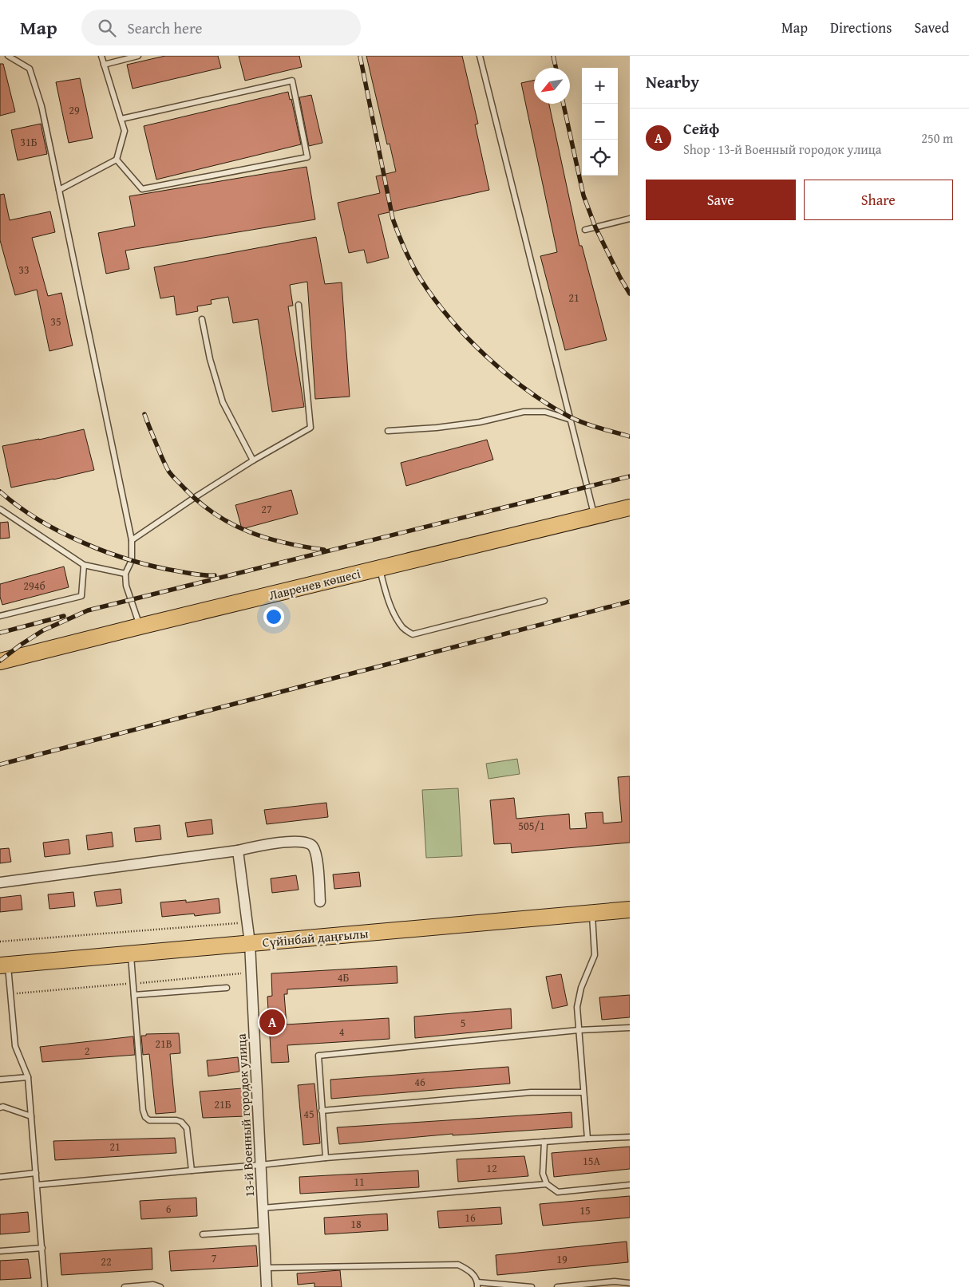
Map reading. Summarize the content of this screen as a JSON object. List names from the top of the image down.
{
  "streets": {
    "main road": ["Лавренев көшесі", "Сүйінбай даңғылы"],
    "street": ["13-й Военный городок улица"]
  },
  "crossings": [
    ["Сүйінбай даңғылы", "13-й Военный городок улица"]
  ],
  "house_numbers": [
    "29",
    "31Б",
    "33",
    "21",
    "35",
    "27",
    "294б",
    "505/1",
    "4Б",
    "5",
    "4",
    "21В",
    "2",
    "46",
    "21Б",
    "45",
    "21",
    "15А",
    "12",
    "11",
    "6",
    "15",
    "16",
    "18",
    "7",
    "19",
    "22"
  ],
  "north": "bottom left",
  "page": {
    "header": "Map",
    "search": "Search here",
    "nav": ["Map", "Directions", "Saved"],
    "heading": "Nearby",
    "map_buttons": ["+", "−"],
    "list": [
      {
        "mark": "A",
        "name": "Сейф",
        "note": "Shop · 13-й Военный городок улица",
        "value": "250 m"
      }
    ],
    "buttons": ["Save", "Share"],
    "pins": "A"
  }
}
